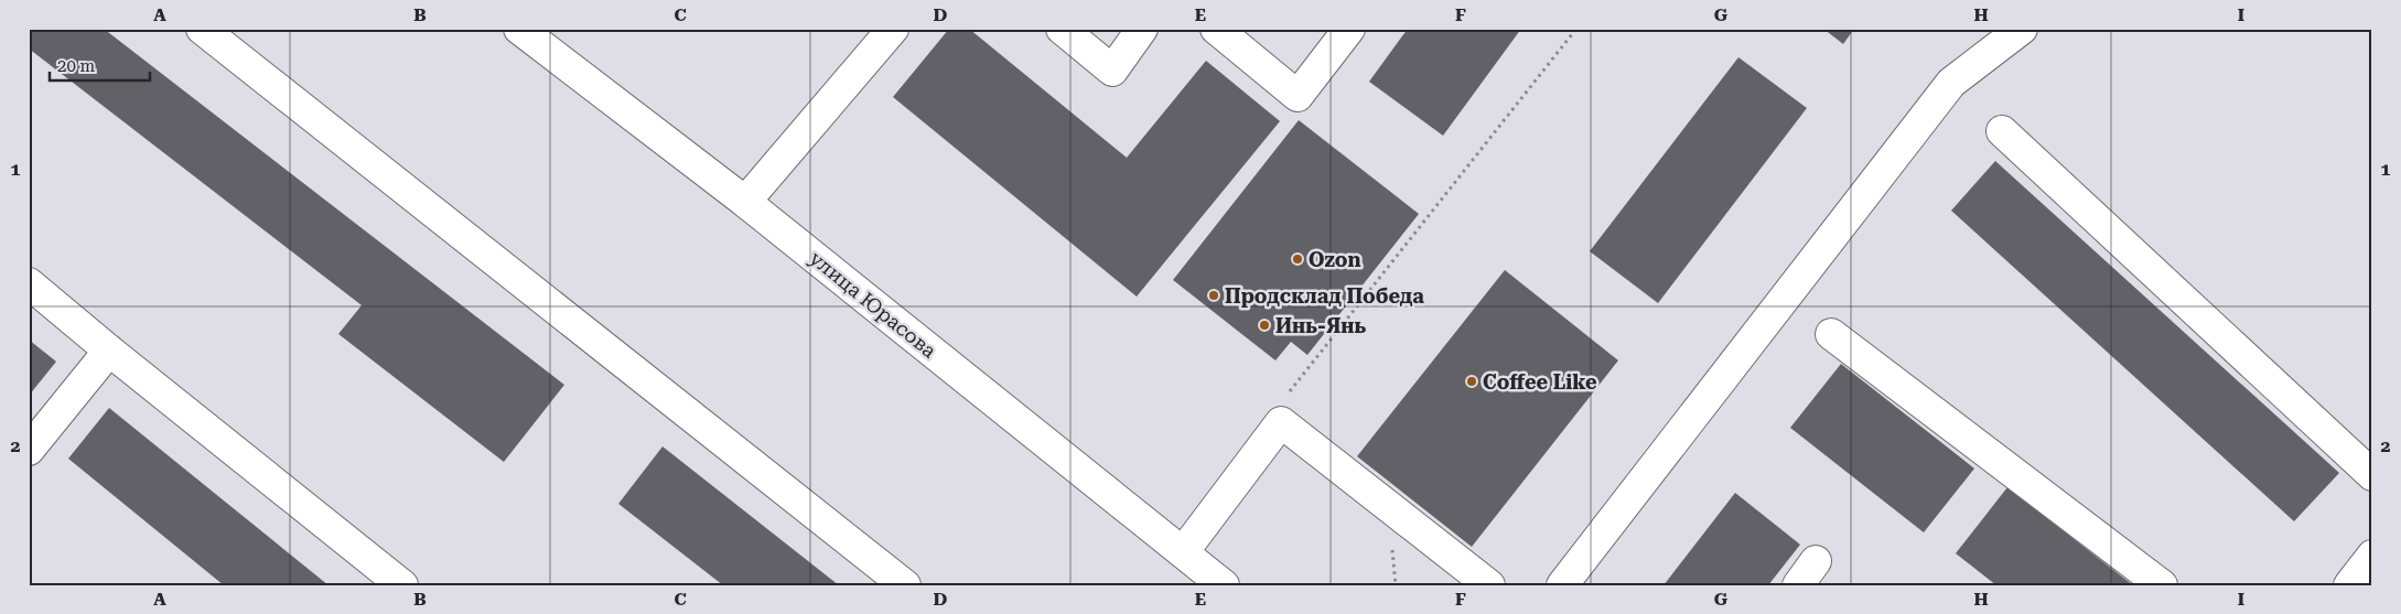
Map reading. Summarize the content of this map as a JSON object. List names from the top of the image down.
{
  "streets": {
    "street": ["улица Юрасова"]
  },
  "places": [
    "Ozon",
    "Продсклад Победа",
    "Инь-Янь",
    "Coffee Like"
  ],
  "scale_bar": "20 m",
  "grid": {
    "columns": [
      "A",
      "B",
      "C",
      "D",
      "E",
      "F",
      "G",
      "H",
      "I"
    ],
    "rows": ["1", "2"]
  }
}
